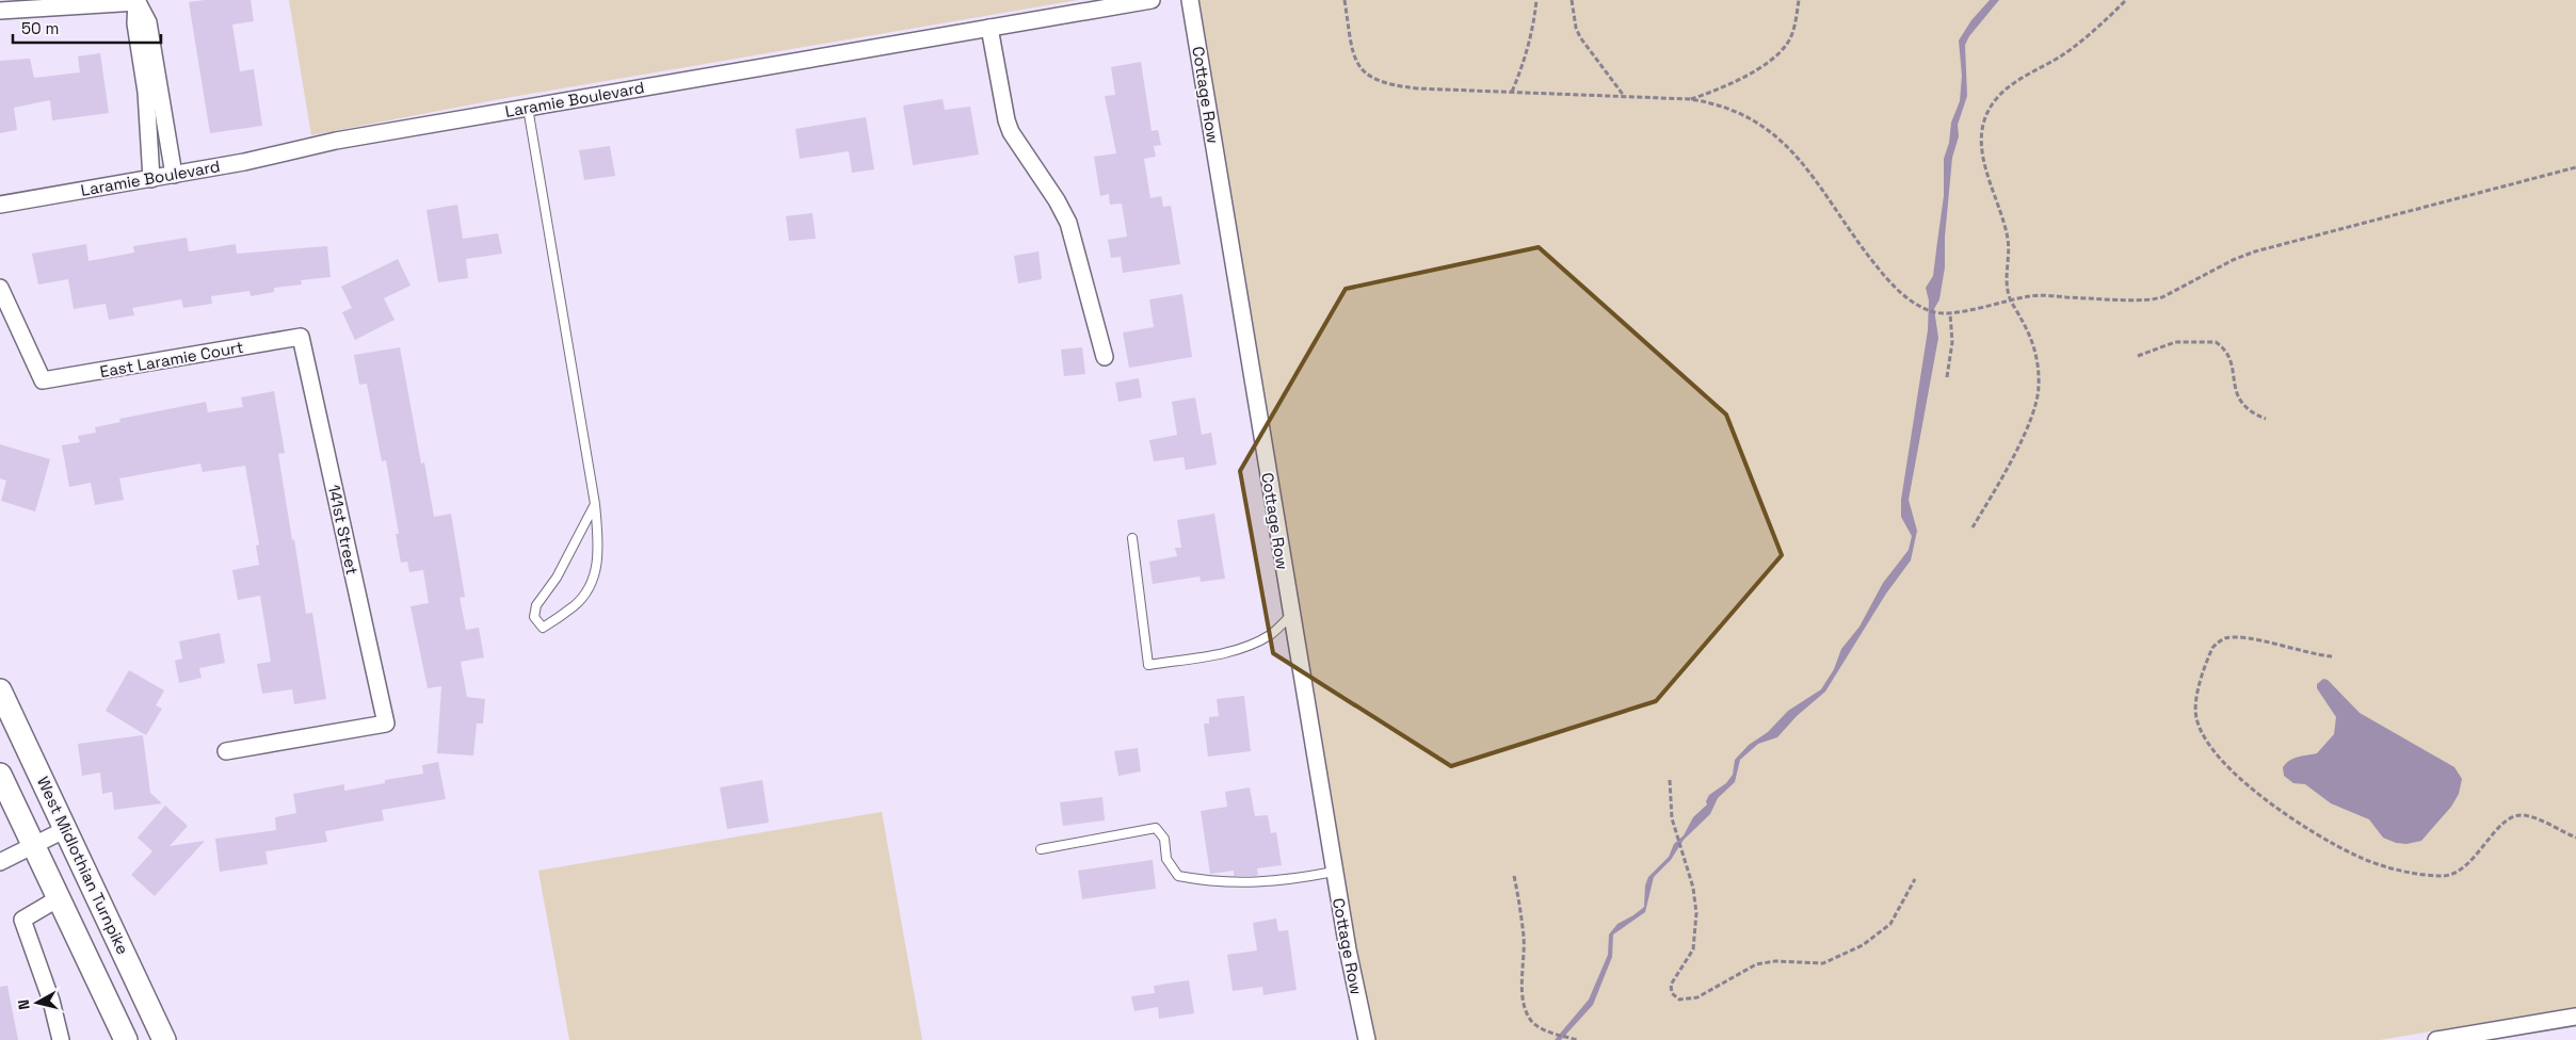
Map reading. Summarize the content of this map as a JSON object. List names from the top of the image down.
{
  "streets": {
    "main road": ["West Midlothian Turnpike"],
    "street": [
      "Cottage Row",
      "Laramie Boulevard",
      "East Laramie Court",
      "141st Street"
    ]
  },
  "crossings": [
    ["East Laramie Court", "141st Street"]
  ],
  "scale_bar": "50 m",
  "north": "left"
}
